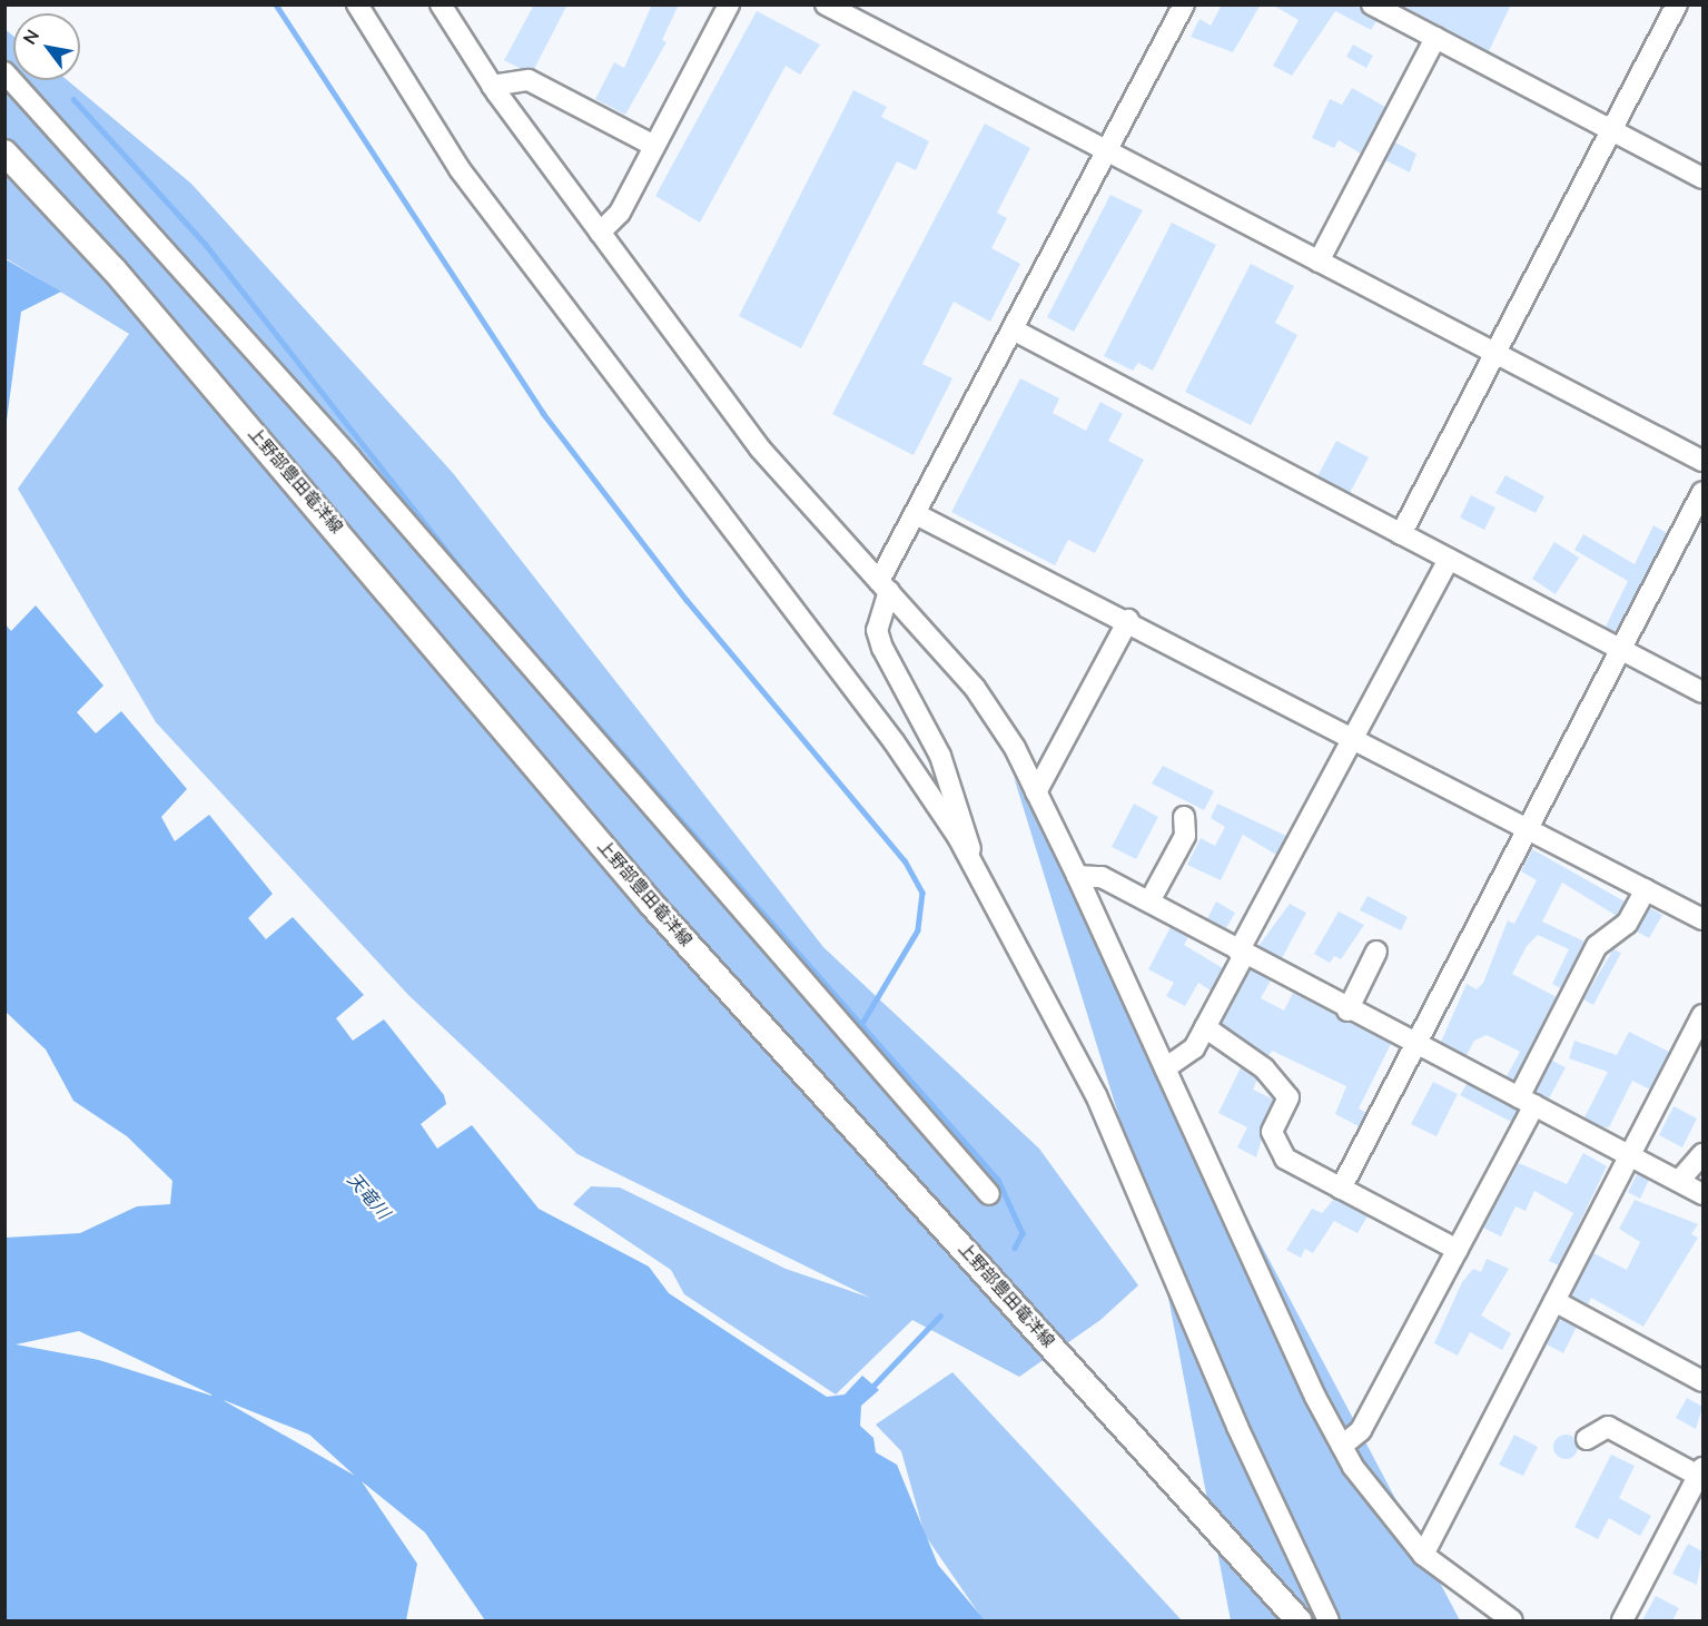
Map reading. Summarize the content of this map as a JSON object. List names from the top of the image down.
{
  "streets": {
    "main road": ["上野部豊田竜洋線"]
  },
  "water": ["天竜川"],
  "north": "top left"
}
